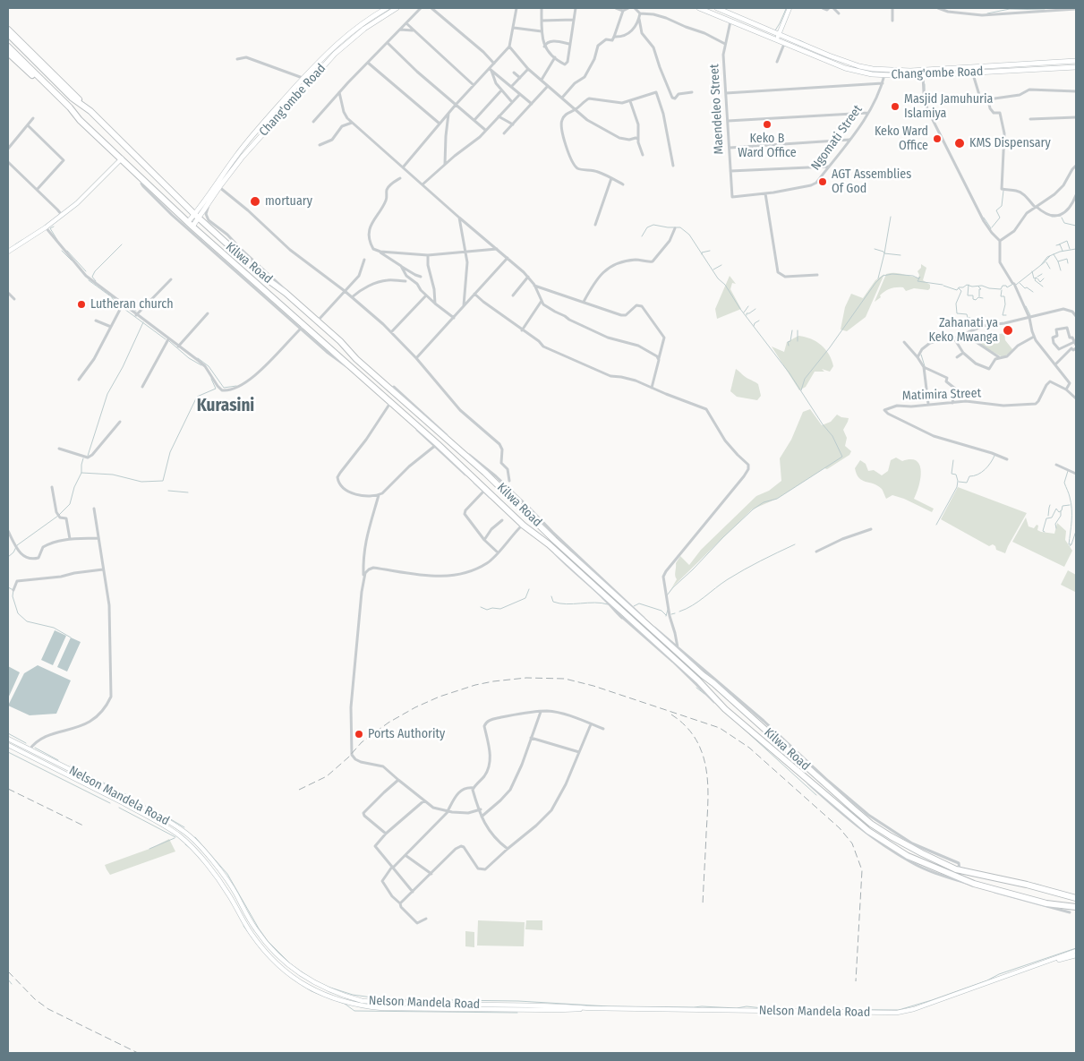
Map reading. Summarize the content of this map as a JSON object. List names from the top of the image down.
{
  "streets": {
    "highway": ["Kilwa Road"],
    "main road": ["Chang'ombe Road", "Nelson Mandela Road"],
    "street": ["Maendeleo Street", "Ngomati Street", "Matimira Street"]
  },
  "crossings": [
    ["Chang'ombe Road", "Maendeleo Street"],
    ["Chang'ombe Road", "Ngomati Street"],
    ["Chang'ombe Road", "Kilwa Road"],
    ["Maendeleo Street", "Ngomati Street"]
  ],
  "districts": ["Kurasini"],
  "places": [
    "Masjid Jamuhuria Islamiya",
    "Keko B Ward Office",
    "Keko Ward Office",
    "KMS Dispensary",
    "AGT Assemblies Of God",
    "mortuary",
    "Lutheran church",
    "Zahanati ya Keko Mwanga",
    "Ports Authority"
  ]
}
